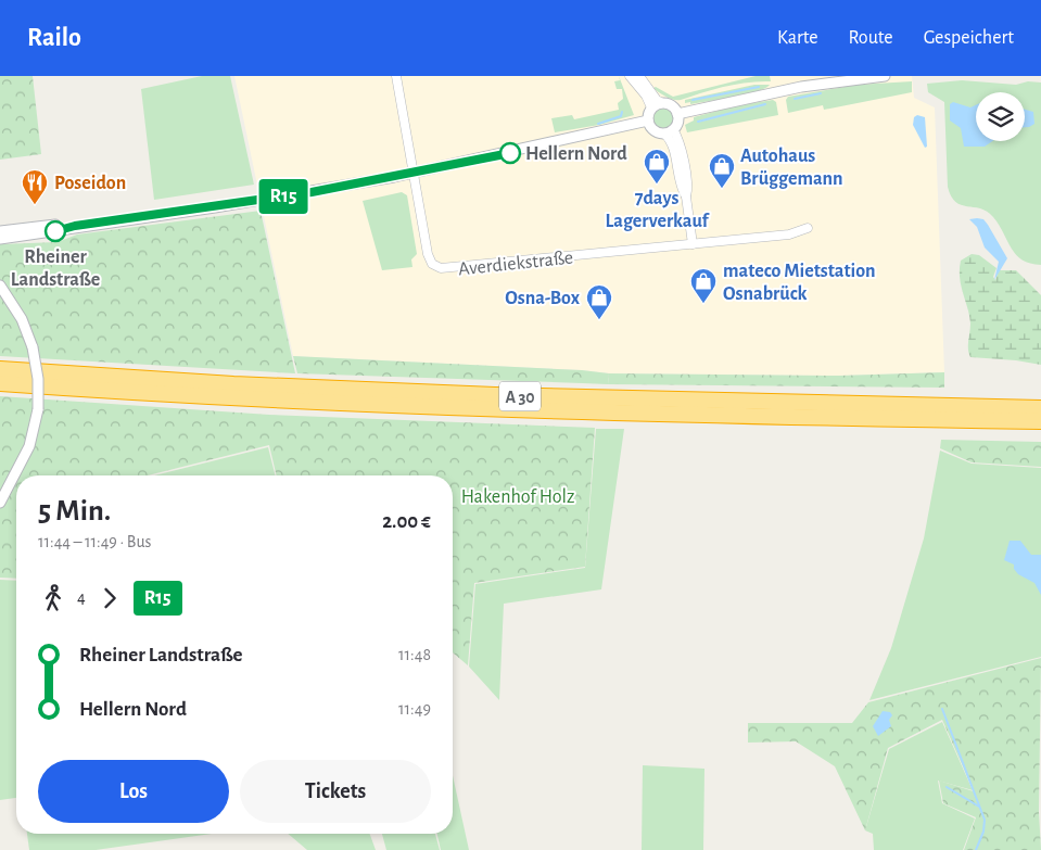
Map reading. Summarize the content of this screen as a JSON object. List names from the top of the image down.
{
  "streets": {
    "highway": ["A 30"],
    "street": ["Averdiekstraße"]
  },
  "parks": ["Hakenhof Holz"],
  "places": {
    "other": ["Hellern Nord", "Rheiner Landstraße"],
    "shop": [
      "7days Lagerverkauf",
      "Autohaus Brüggemann",
      "mateco Mietstation Osnabrück",
      "Osna-Box"
    ],
    "restaurant": ["Poseidon"]
  },
  "lines": ["bus line R15"],
  "page": {
    "header": "Railo",
    "nav": ["Karte", "Route", "Gespeichert"],
    "on_map": "R15",
    "heading": ["5 Min.", "11:44 – 11:49 · Bus", "2.00 €"],
    "legs": ["4", "R15"],
    "list": [
      {
        "name": "Rheiner Landstraße",
        "value": "11:48"
      },
      {
        "name": "Hellern Nord",
        "value": "11:49"
      }
    ],
    "buttons": ["Los", "Tickets"]
  }
}
